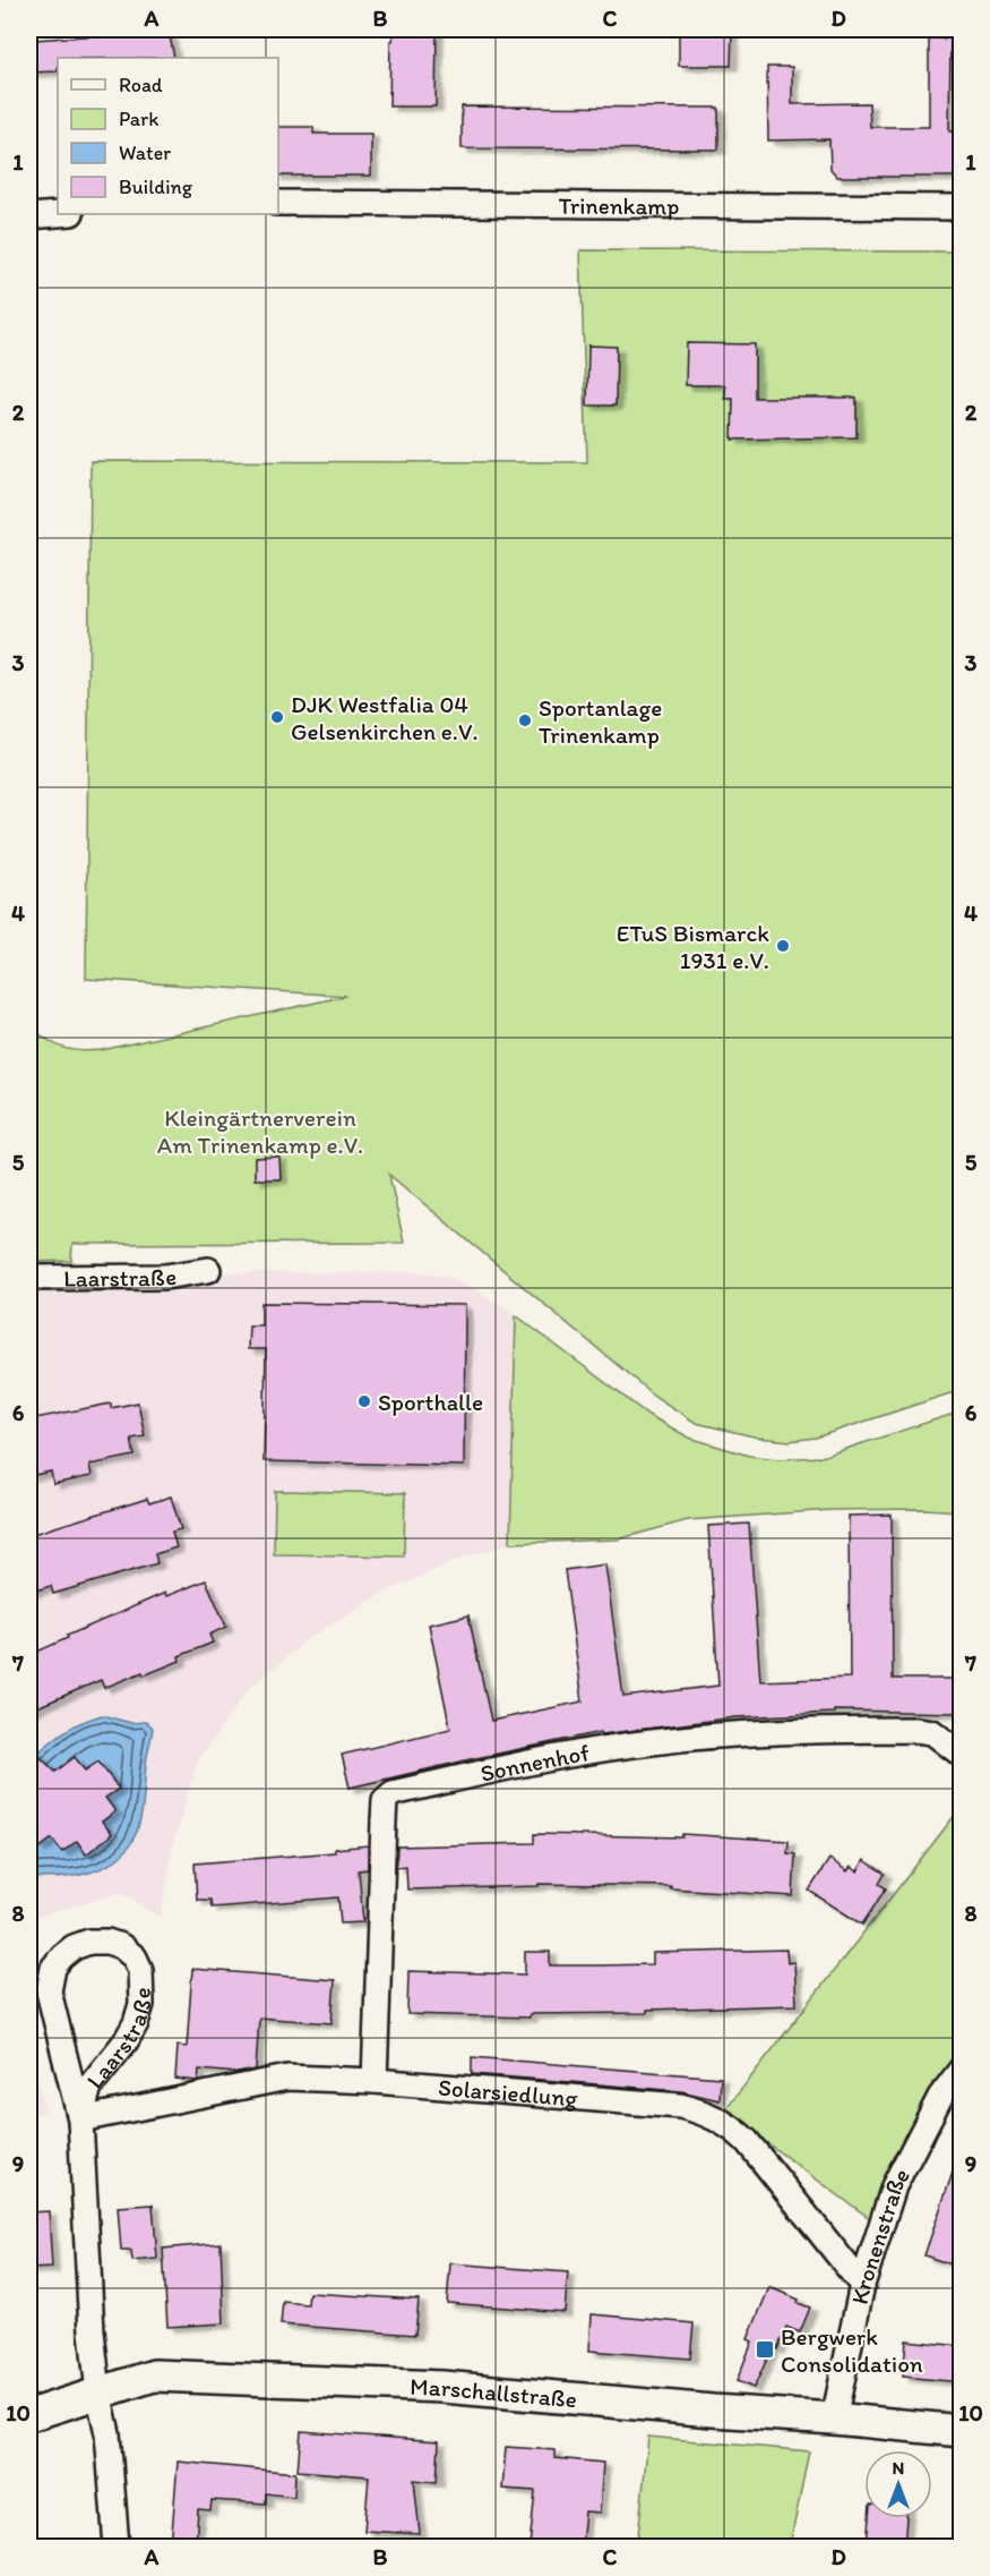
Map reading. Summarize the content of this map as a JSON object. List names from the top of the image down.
{
  "streets": {
    "street": [
      "Trinenkamp",
      "Laarstraße",
      "Sonnenhof",
      "Solarsiedlung",
      "Kronenstraße",
      "Marschallstraße"
    ]
  },
  "crossings": [
    ["Laarstraße", "Solarsiedlung"],
    ["Laarstraße", "Marschallstraße"],
    ["Sonnenhof", "Solarsiedlung"],
    ["Solarsiedlung", "Kronenstraße"],
    ["Kronenstraße", "Marschallstraße"]
  ],
  "parks": ["Kleingärtnerverein Am Trinenkamp e.V."],
  "places": {
    "other": [
      "DJK Westfalia 04 Gelsenkirchen e.V.",
      "Sportanlage Trinenkamp",
      "ETuS Bismarck 1931 e.V.",
      "Sporthalle"
    ],
    "transit": ["Bergwerk Consolidation"]
  },
  "legend": [
    "Road",
    "Park",
    "Water",
    "Building"
  ],
  "north": "top",
  "grid": {
    "columns": [
      "A",
      "B",
      "C",
      "D"
    ],
    "rows": [
      "1",
      "2",
      "3",
      "4",
      "5",
      "6",
      "7",
      "8",
      "9",
      "10"
    ]
  }
}
